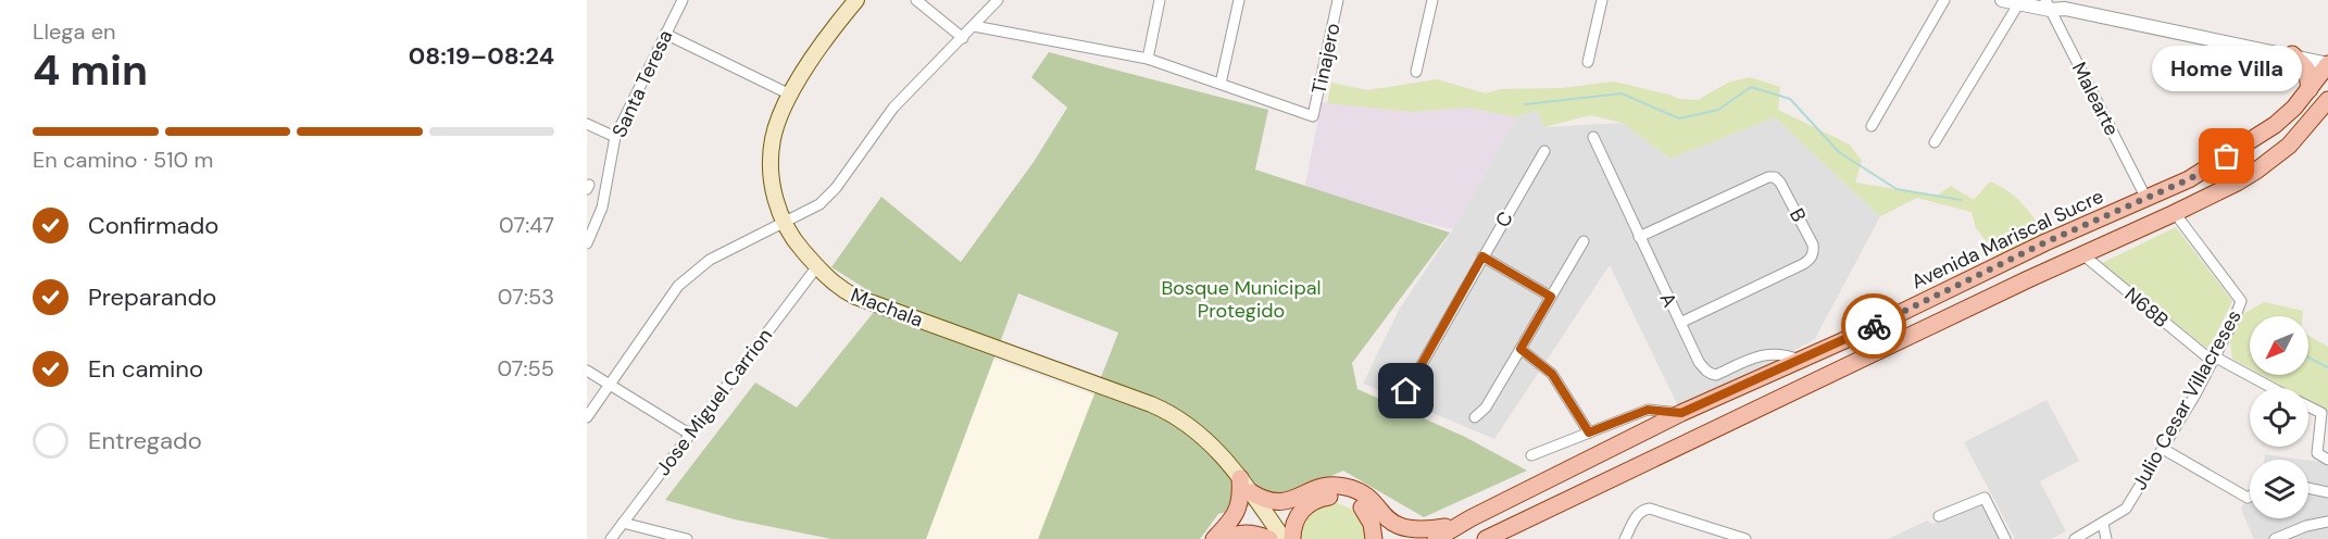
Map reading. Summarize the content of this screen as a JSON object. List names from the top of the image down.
{
  "streets": {
    "main road": ["Avenida Mariscal Sucre", "Machala"],
    "street": [
      "Tinajero",
      "Santa Teresa",
      "Malearte",
      "B",
      "C",
      "A",
      "N68B",
      "Julio Cesar Villacreses",
      "Jose Miguel Carrion"
    ]
  },
  "crossings": [
    ["Malearte", "Avenida Mariscal Sucre"],
    ["B", "A"],
    ["Avenida Mariscal Sucre", "A"],
    ["Machala", "Jose Miguel Carrion"],
    ["N68B", "Julio Cesar Villacreses"]
  ],
  "parks": ["Bosque Municipal Protegido"],
  "places": ["Home Villa"],
  "north": "bottom left",
  "page": {
    "heading": ["4 min", "Llega en", "08:19–08:24"],
    "bubble": "Home Villa",
    "bar": "En camino · 510 m",
    "list": [
      ["Confirmado", "07:47"],
      ["Preparando", "07:53"],
      ["En camino", "07:55"],
      "Entregado"
    ]
  }
}
